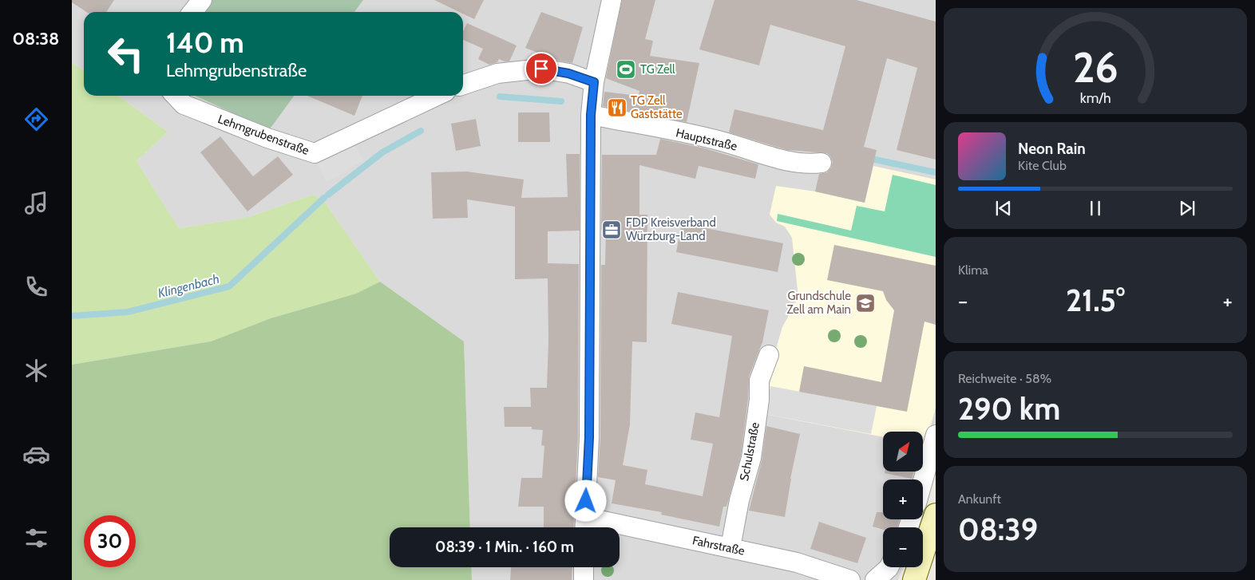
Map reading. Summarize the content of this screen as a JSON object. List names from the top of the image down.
{
  "streets": {
    "street": [
      "Lehmgrubenstraße",
      "Hauptstraße",
      "Schulstraße",
      "Fahrstraße"
    ]
  },
  "crossings": [
    ["Schulstraße", "Fahrstraße"]
  ],
  "water": ["Klingenbach"],
  "places": {
    "sports": ["TG Zell"],
    "restaurant": ["TG Zell Gaststätte"],
    "office": ["FDP Kreisverband Würzburg-Land"],
    "school or university": ["Grundschule Zell am Main"]
  },
  "north": "top right",
  "page": {
    "tabs": "08:38",
    "turn": ["140 m", "Lehmgrubenstraße"],
    "song": ["Neon Rain", "Kite Club"],
    "tile": [
      "Klima",
      ["Reichweite · 58%", "290 km"],
      ["Ankunft", "08:39"]
    ],
    "heat": ["−", "21.5°", "+"],
    "map_buttons": ["+", "−"],
    "limit": "30",
    "trip": "08:39 · 1 Min. · 160 m",
    "gauge": ["26", "km/h"]
  }
}
